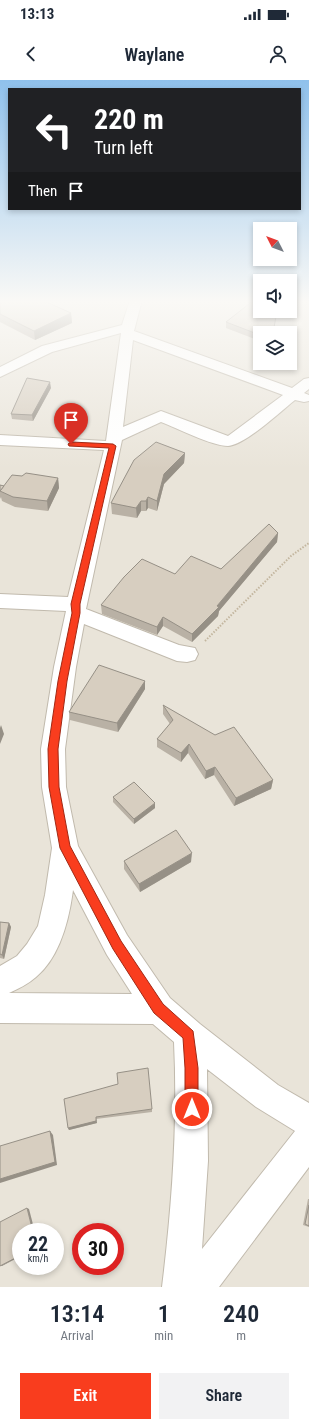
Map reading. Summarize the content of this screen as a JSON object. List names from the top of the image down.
{
  "north": "top left",
  "page": {
    "status": "13:13",
    "header": "Waylane",
    "turn": ["220 m", "Turn left"],
    "then": "Then",
    "speed": "22 km/h",
    "limit": "30",
    "eta": [
      "13:14",
      "Arrival",
      "1",
      "min",
      "240",
      "m"
    ],
    "buttons": ["Exit", "Share"]
  }
}
